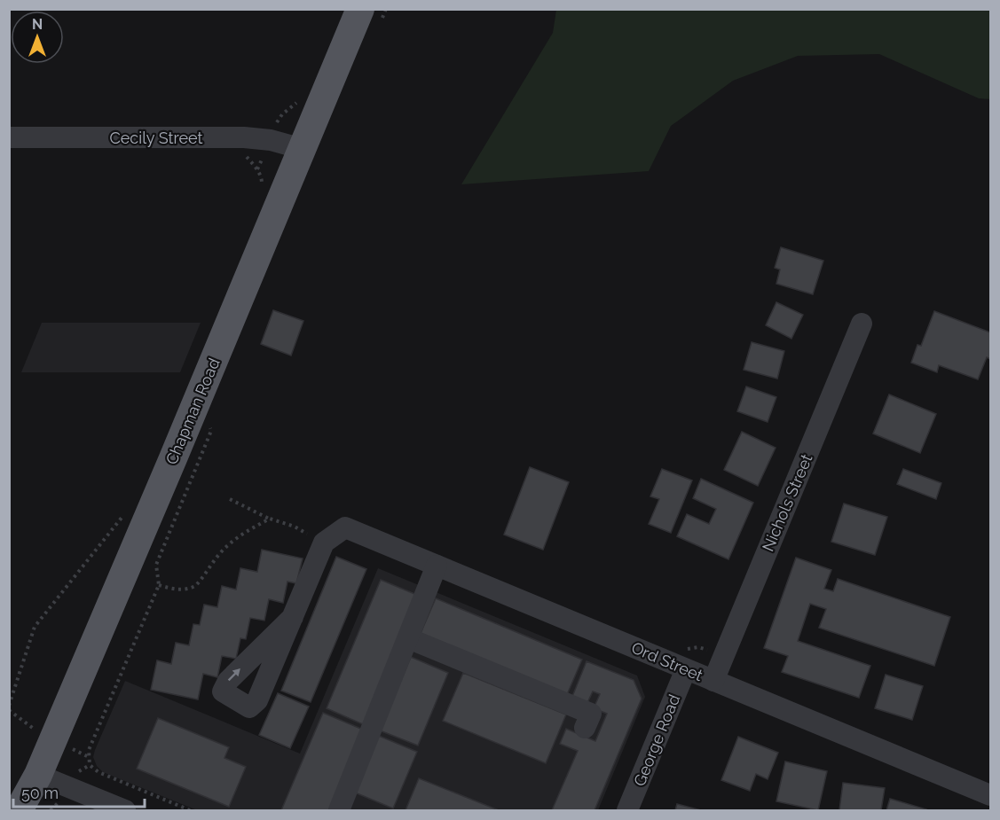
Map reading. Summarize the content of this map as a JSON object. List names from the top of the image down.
{
  "streets": {
    "main road": ["Chapman Road"],
    "street": [
      "Cecily Street",
      "Nichols Street",
      "Ord Street",
      "George Road"
    ]
  },
  "crossings": [
    ["Cecily Street", "Chapman Road"],
    ["Nichols Street", "Ord Street"],
    ["Ord Street", "George Road"]
  ],
  "scale_bar": "50 m",
  "north": "top"
}
